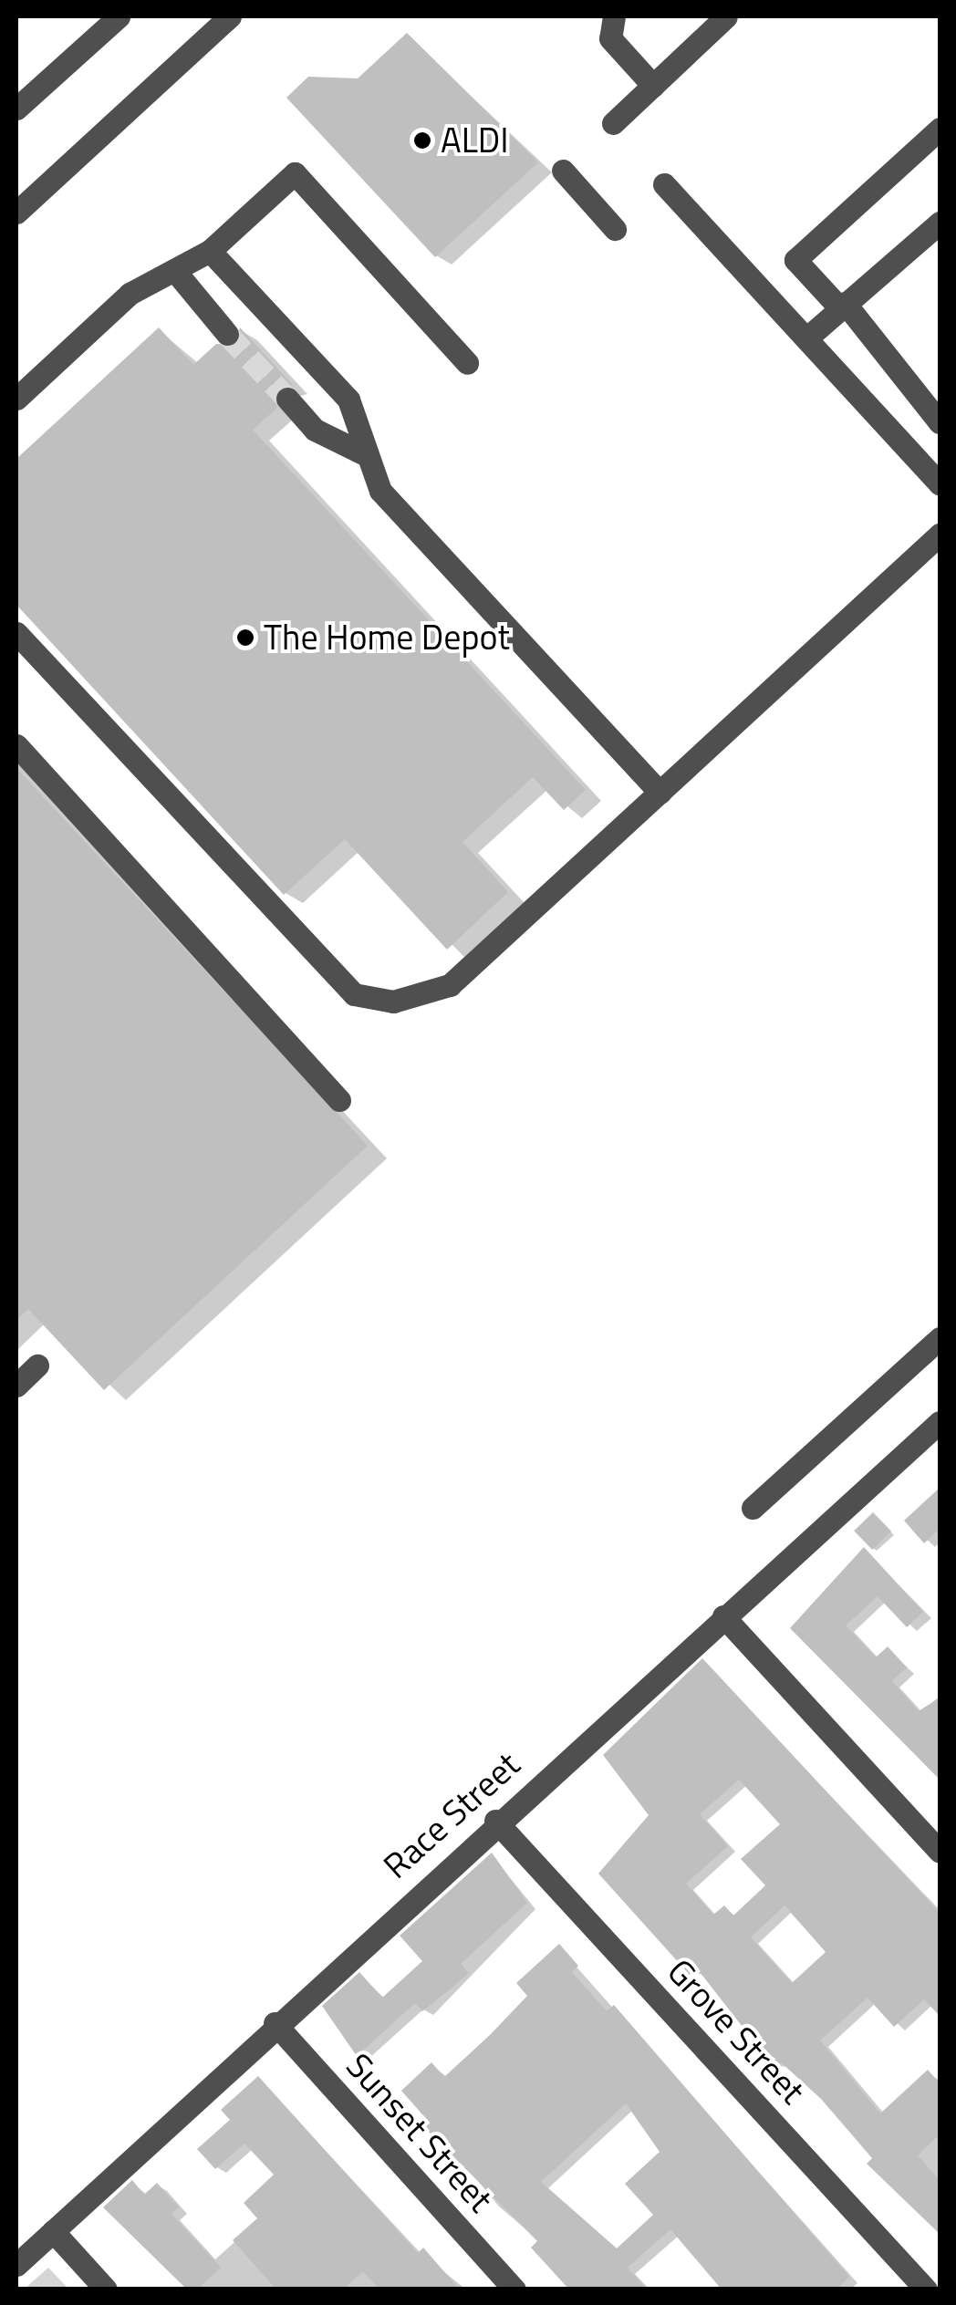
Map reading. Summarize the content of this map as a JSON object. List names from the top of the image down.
{
  "streets": {
    "street": ["Race Street", "Grove Street", "Sunset Street"]
  },
  "crossings": [
    ["Race Street", "Grove Street"],
    ["Race Street", "Sunset Street"]
  ],
  "places": ["ALDI", "The Home Depot"]
}
